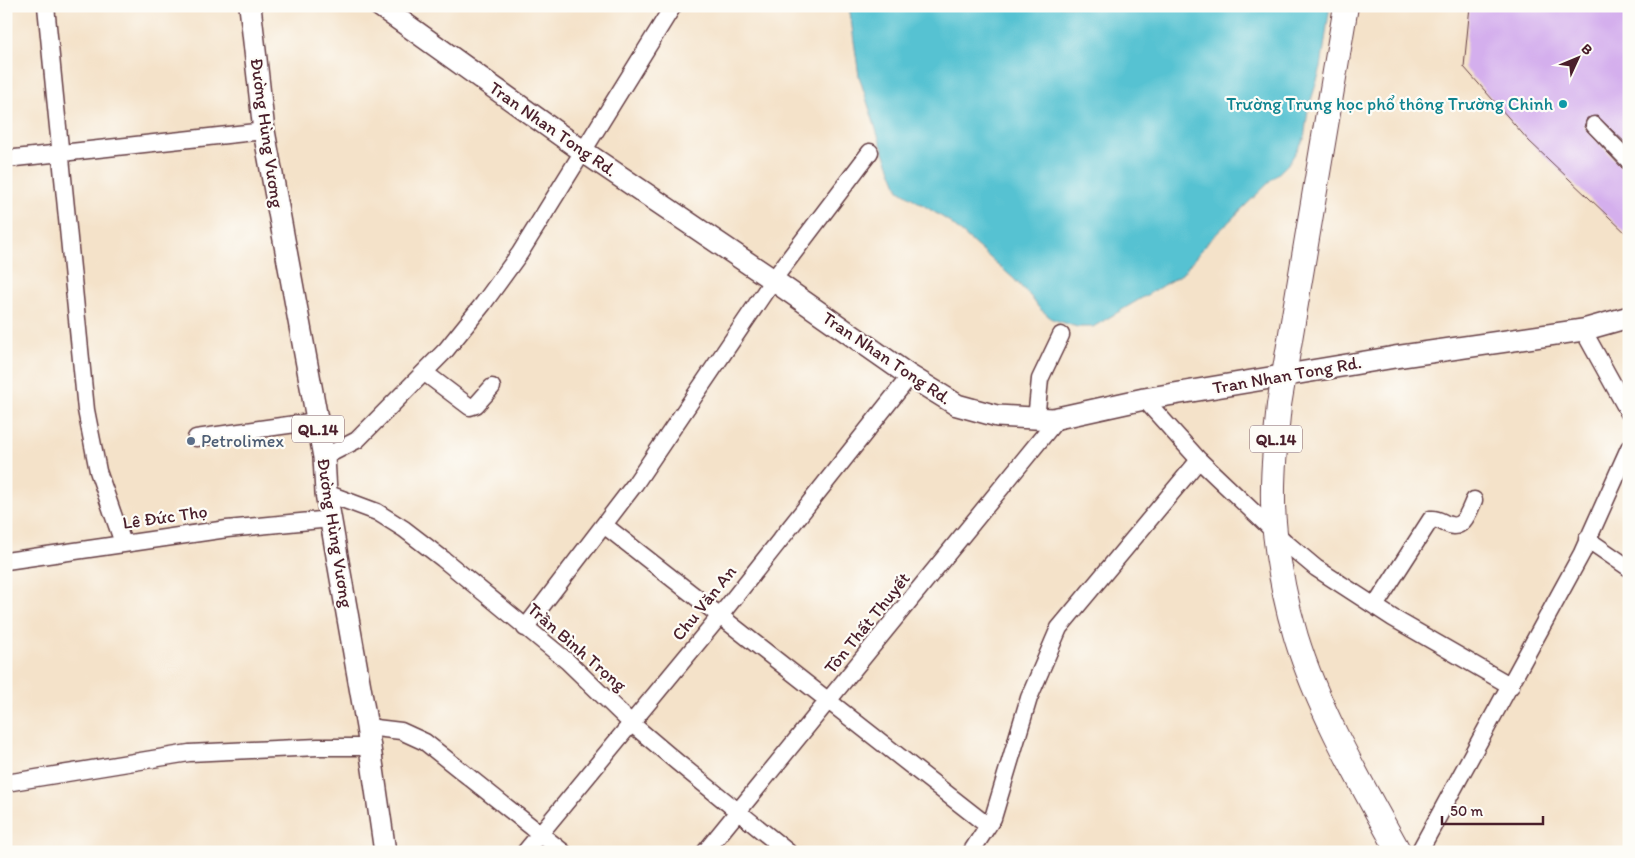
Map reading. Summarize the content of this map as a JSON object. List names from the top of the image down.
{
  "streets": {
    "highway": ["QL.14"],
    "main road": ["Tran Nhan Tong Rd.", "Đường Hùng Vương"],
    "street": [
      "Lê Đức Thọ",
      "Chu Văn An",
      "Tôn Thất Thuyết",
      "Trần Bình Trọng"
    ]
  },
  "crossings": [
    ["Tran Nhan Tong Rd.", "QL.14"],
    ["Tran Nhan Tong Rd.", "Chu Văn An"],
    ["Tran Nhan Tong Rd.", "Tôn Thất Thuyết"],
    ["Đường Hùng Vương", "Lê Đức Thọ"],
    ["Đường Hùng Vương", "Trần Bình Trọng"],
    ["Chu Văn An", "Trần Bình Trọng"],
    ["Tôn Thất Thuyết", "Trần Bình Trọng"]
  ],
  "places": ["Trường Trung học phổ thông Trường Chinh", "Petrolimex"],
  "scale_bar": "50 m",
  "north": "top right"
}
